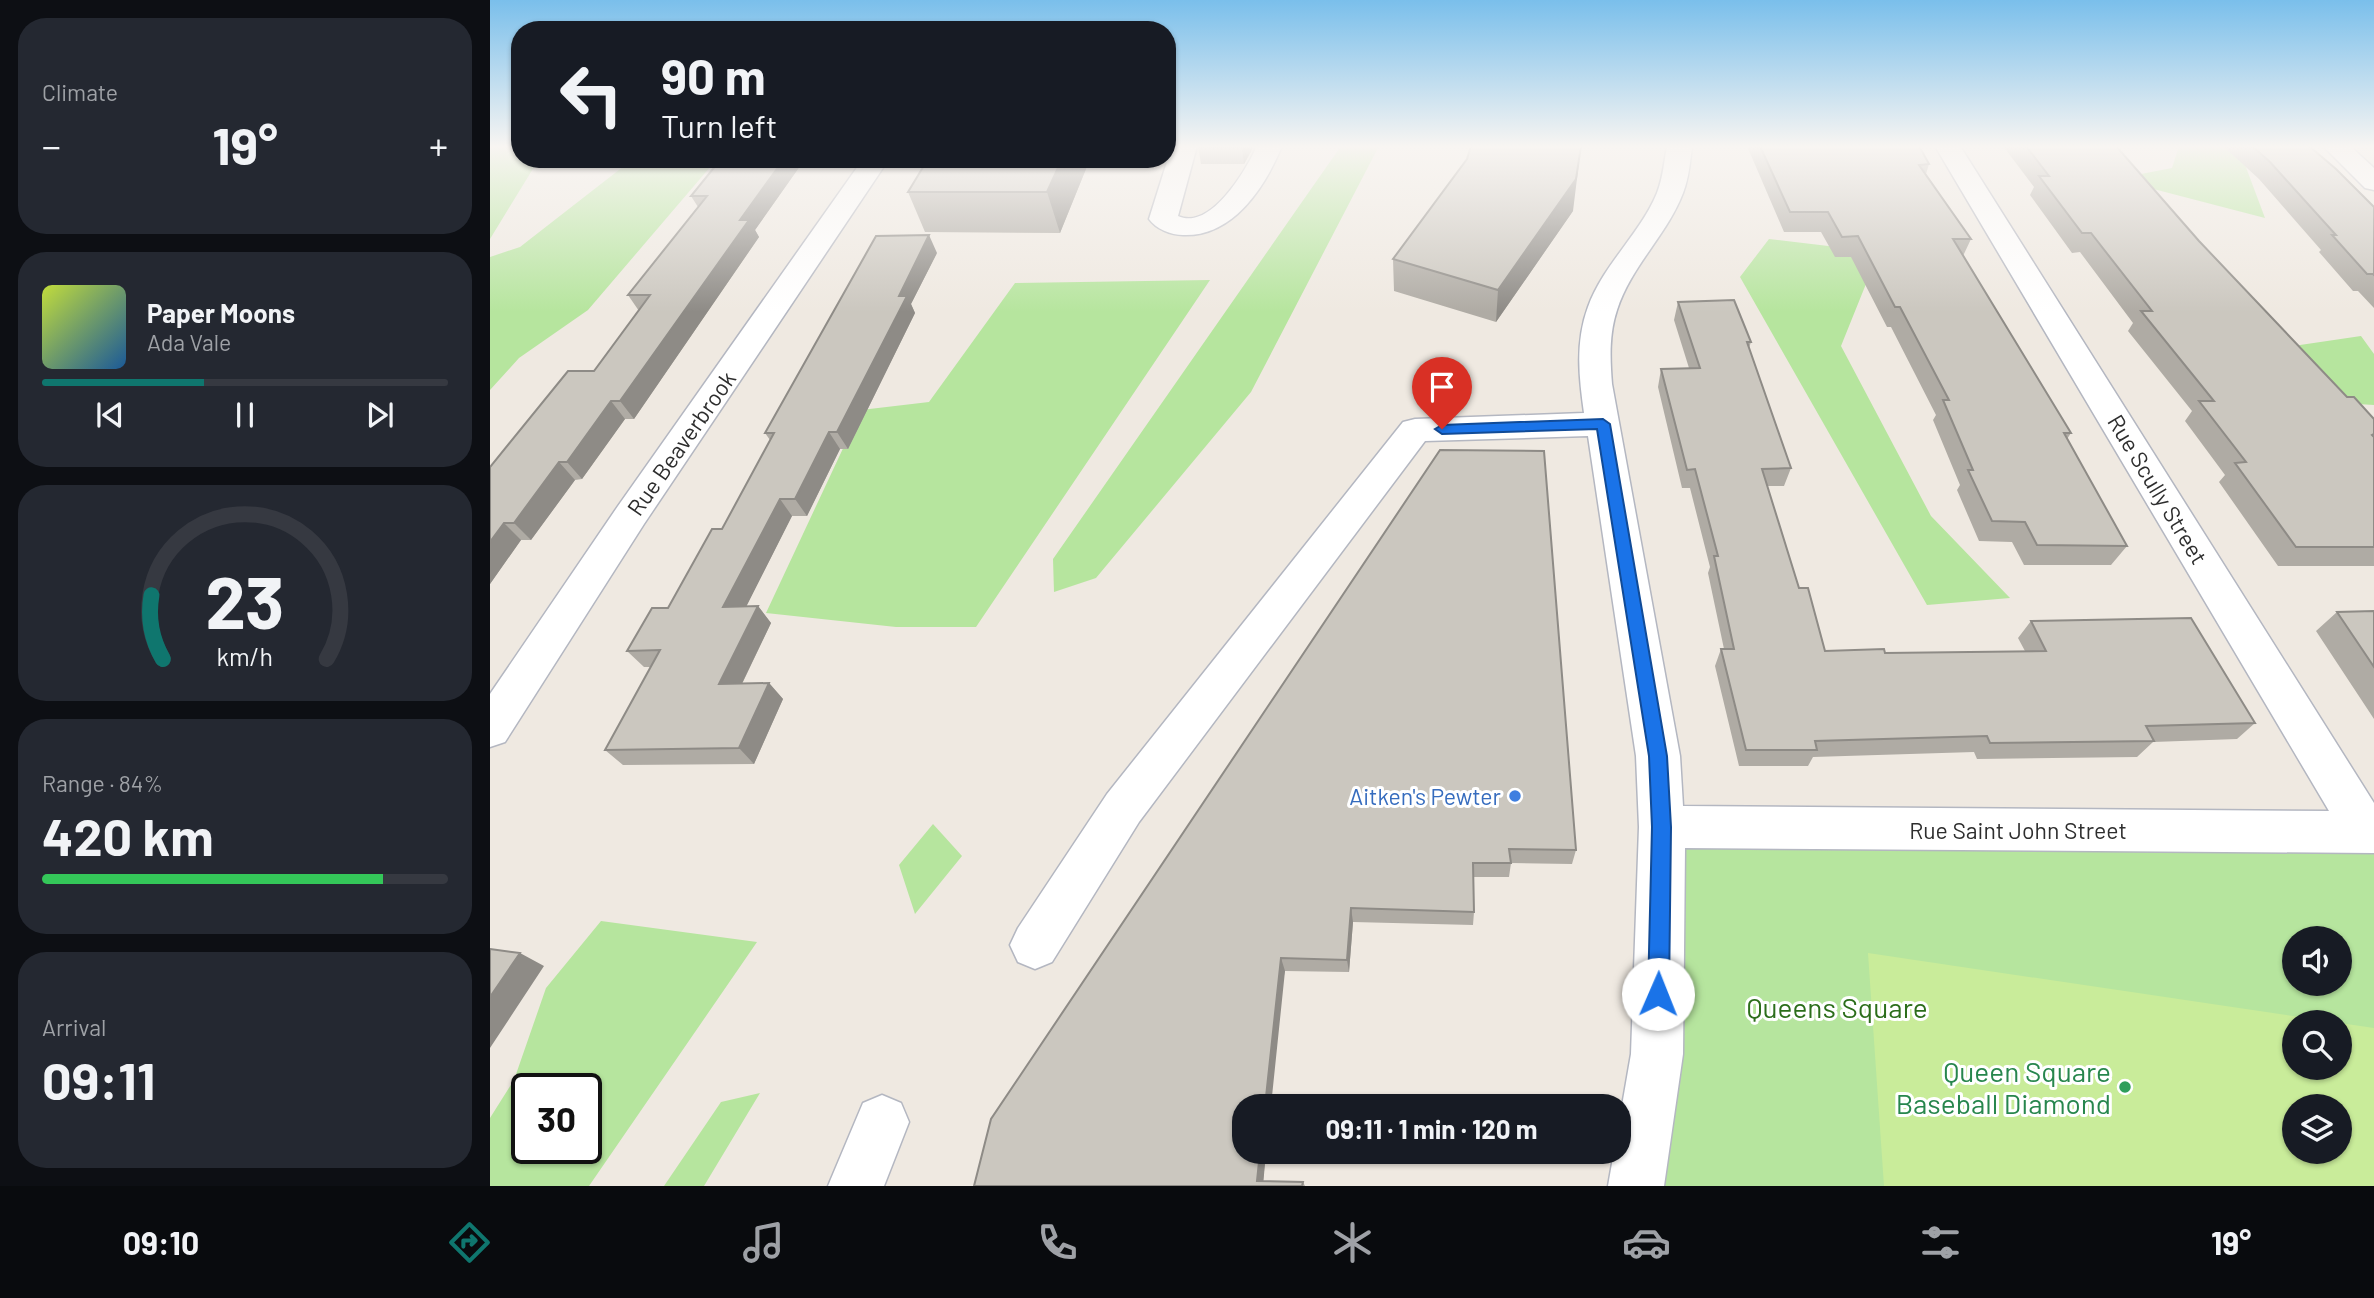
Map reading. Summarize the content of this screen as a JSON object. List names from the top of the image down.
{
  "streets": {
    "street": ["Rue Beaverbrook", "Rue Scully Street", "Rue Saint John Street"]
  },
  "crossings": [
    ["Rue Scully Street", "Rue Saint John Street"]
  ],
  "parks": ["Queens Square"],
  "places": ["Aitken's Pewter", "Queen Square Baseball Diamond"],
  "page": {
    "tile": [
      "Climate",
      ["Range · 84%", "420 km"],
      ["Arrival", "09:11"]
    ],
    "turn": ["90 m", "Turn left"],
    "heat": ["−", "19°", "+"],
    "song": ["Paper Moons", "Ada Vale"],
    "limit": "30",
    "trip": "09:11 · 1 min · 120 m",
    "tabs": ["09:10", "19°"],
    "gauge": ["23", "km/h"]
  }
}
